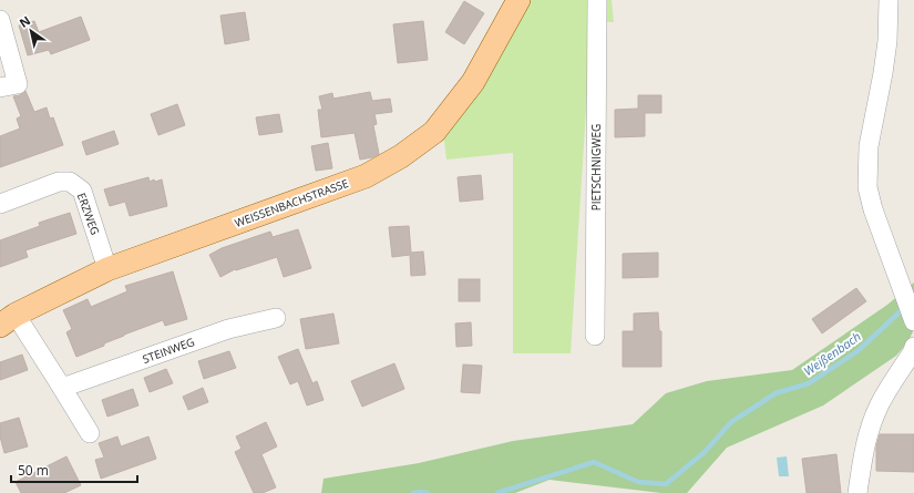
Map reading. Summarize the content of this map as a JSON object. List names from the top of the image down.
{
  "streets": {
    "main road": ["WEISSENBACHSTRASSE"],
    "street": ["PIETSCHNIGWEG", "ERZWEG", "STEINWEG"]
  },
  "crossings": [
    ["WEISSENBACHSTRASSE", "ERZWEG"]
  ],
  "water": ["Weißenbach"],
  "scale_bar": "50 m",
  "north": "top left"
}
